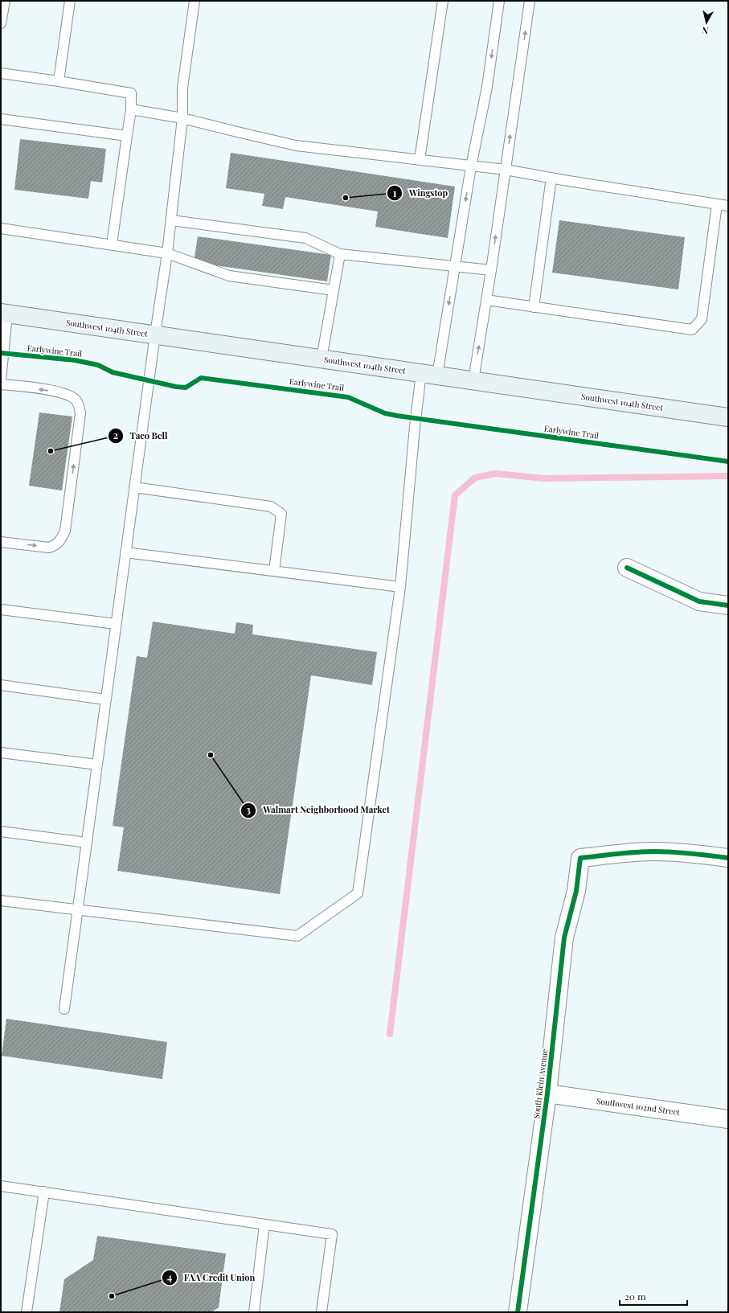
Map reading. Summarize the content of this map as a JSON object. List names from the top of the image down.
{
  "streets": {
    "main road": ["Southwest 104th Street"],
    "street": ["South Klein Avenue", "Southwest 102nd Street"],
    "cycle path": ["Earlywine Trail"]
  },
  "crossings": [
    ["South Klein Avenue", "Southwest 102nd Street"]
  ],
  "places": [
    "Wingstop",
    "Taco Bell",
    "Walmart Neighborhood Market",
    "FAA Credit Union"
  ],
  "scale_bar": "20 m",
  "north": "bottom"
}
